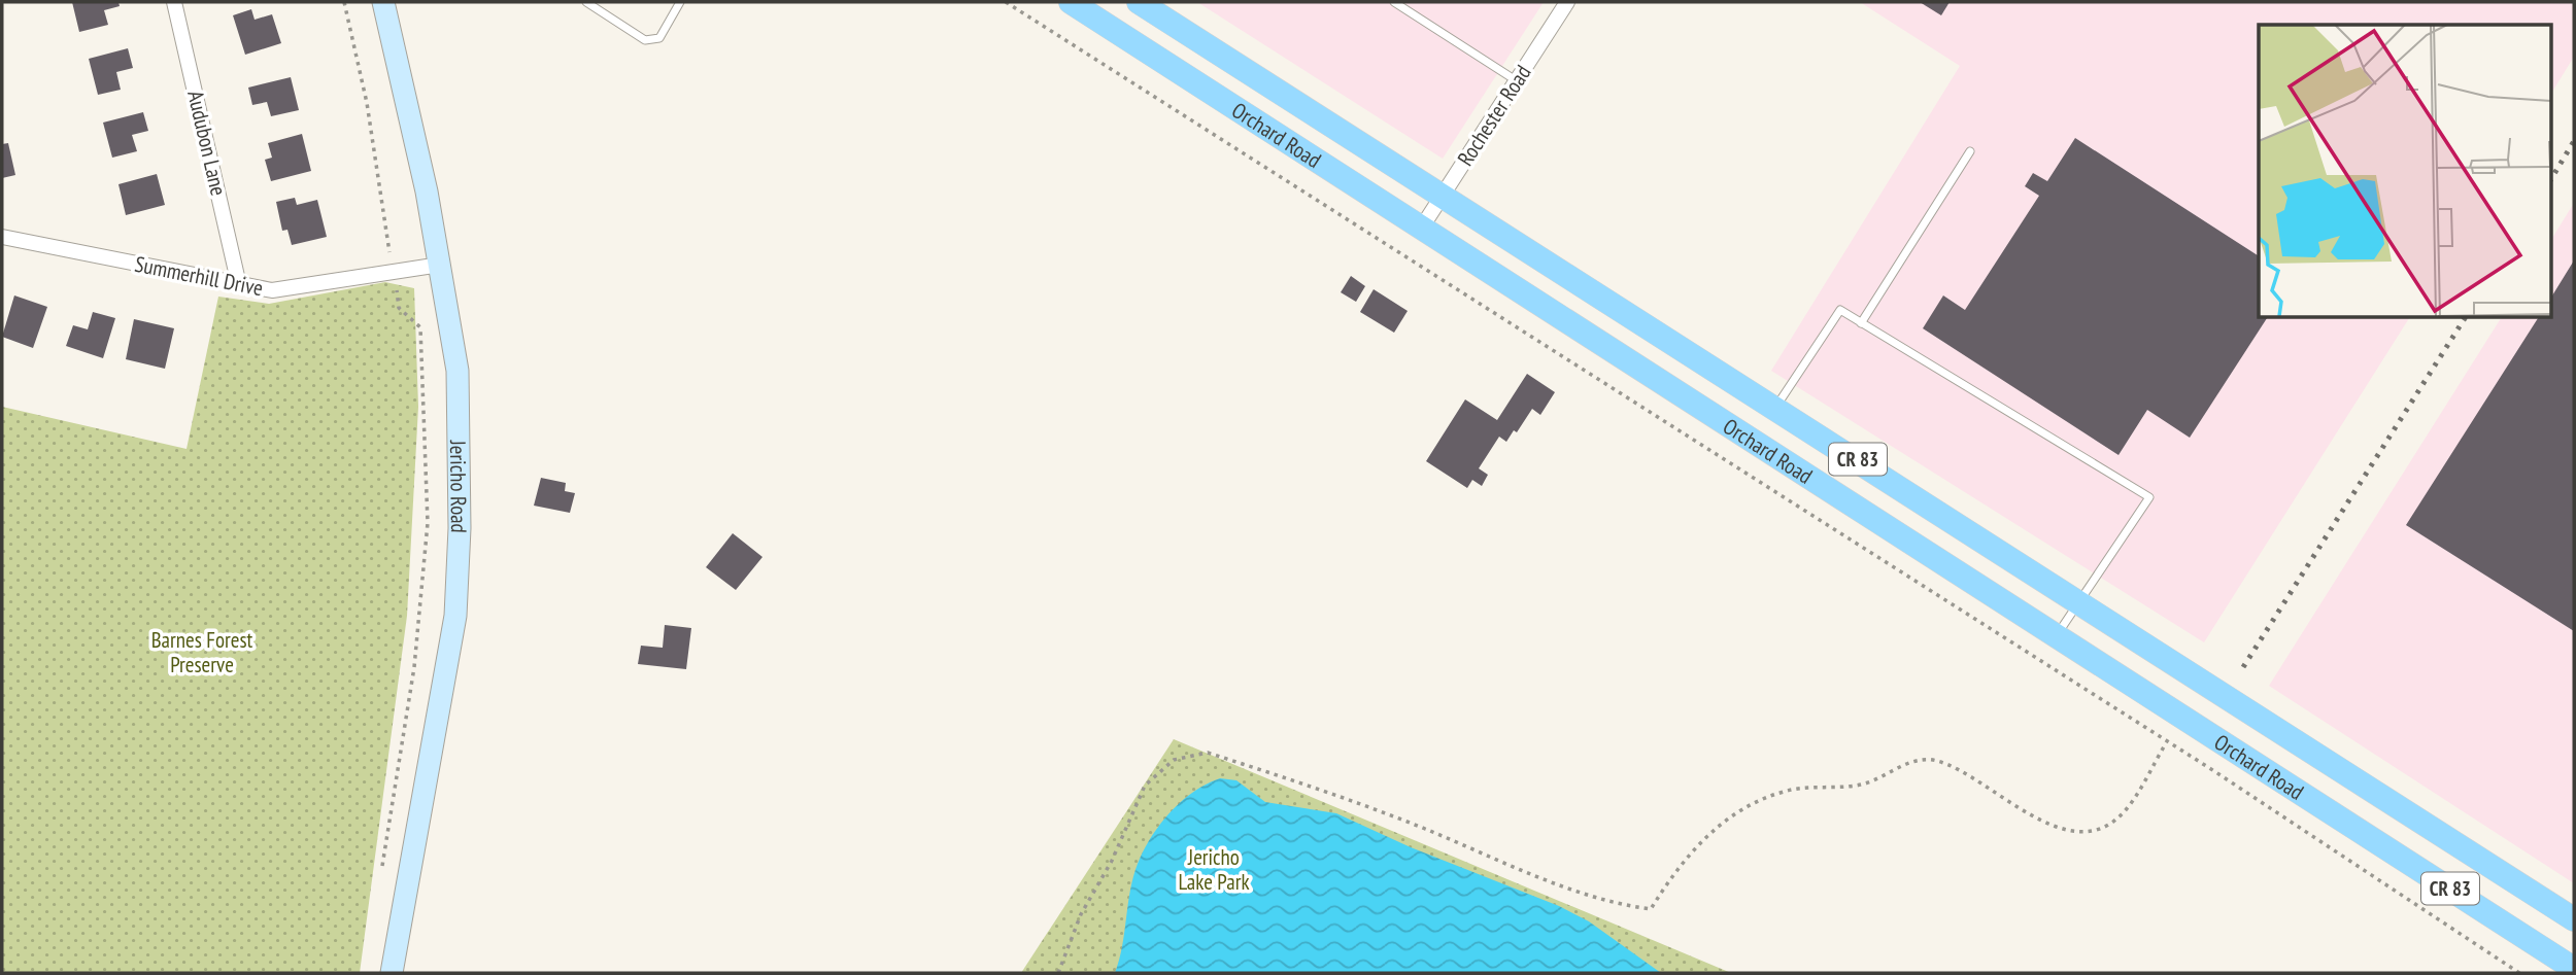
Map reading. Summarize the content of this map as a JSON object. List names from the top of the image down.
{
  "streets": {
    "main road": ["Orchard Road", "CR 83", "Jericho Road"],
    "street": ["Rochester Road", "Audubon Lane", "Summerhill Drive"]
  },
  "crossings": [
    ["Rochester Road", "Orchard Road"],
    ["Audubon Lane", "Summerhill Drive"],
    ["Summerhill Drive", "Jericho Road"]
  ],
  "parks": ["Barnes Forest Preserve", "Jericho Lake Park"]
}
